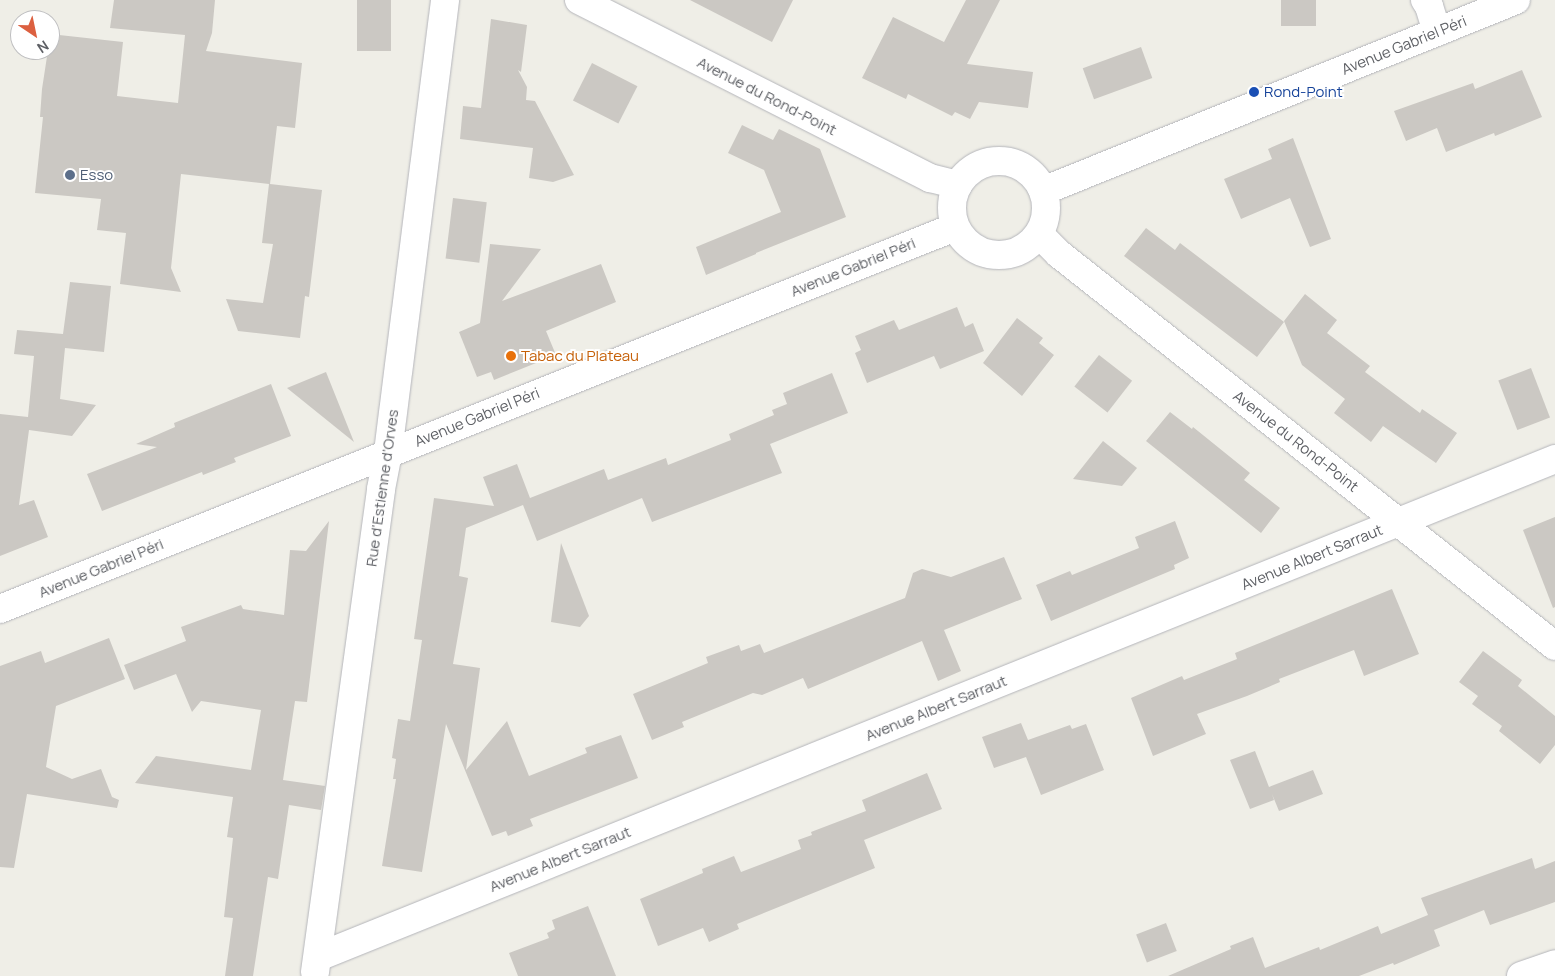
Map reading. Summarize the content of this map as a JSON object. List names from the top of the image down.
{
  "streets": {
    "street": [
      "Avenue Gabriel Péri",
      "Avenue du Rond-Point",
      "Rue d'Estienne d'Orves",
      "Avenue Albert Sarraut"
    ]
  },
  "crossings": [
    ["Avenue Gabriel Péri", "Avenue du Rond-Point"],
    ["Avenue Gabriel Péri", "Rue d'Estienne d'Orves"],
    ["Avenue du Rond-Point", "Avenue Albert Sarraut"],
    ["Rue d'Estienne d'Orves", "Avenue Albert Sarraut"]
  ],
  "places": ["Rond-Point", "Esso", "Tabac du Plateau"],
  "north": "bottom right"
}
